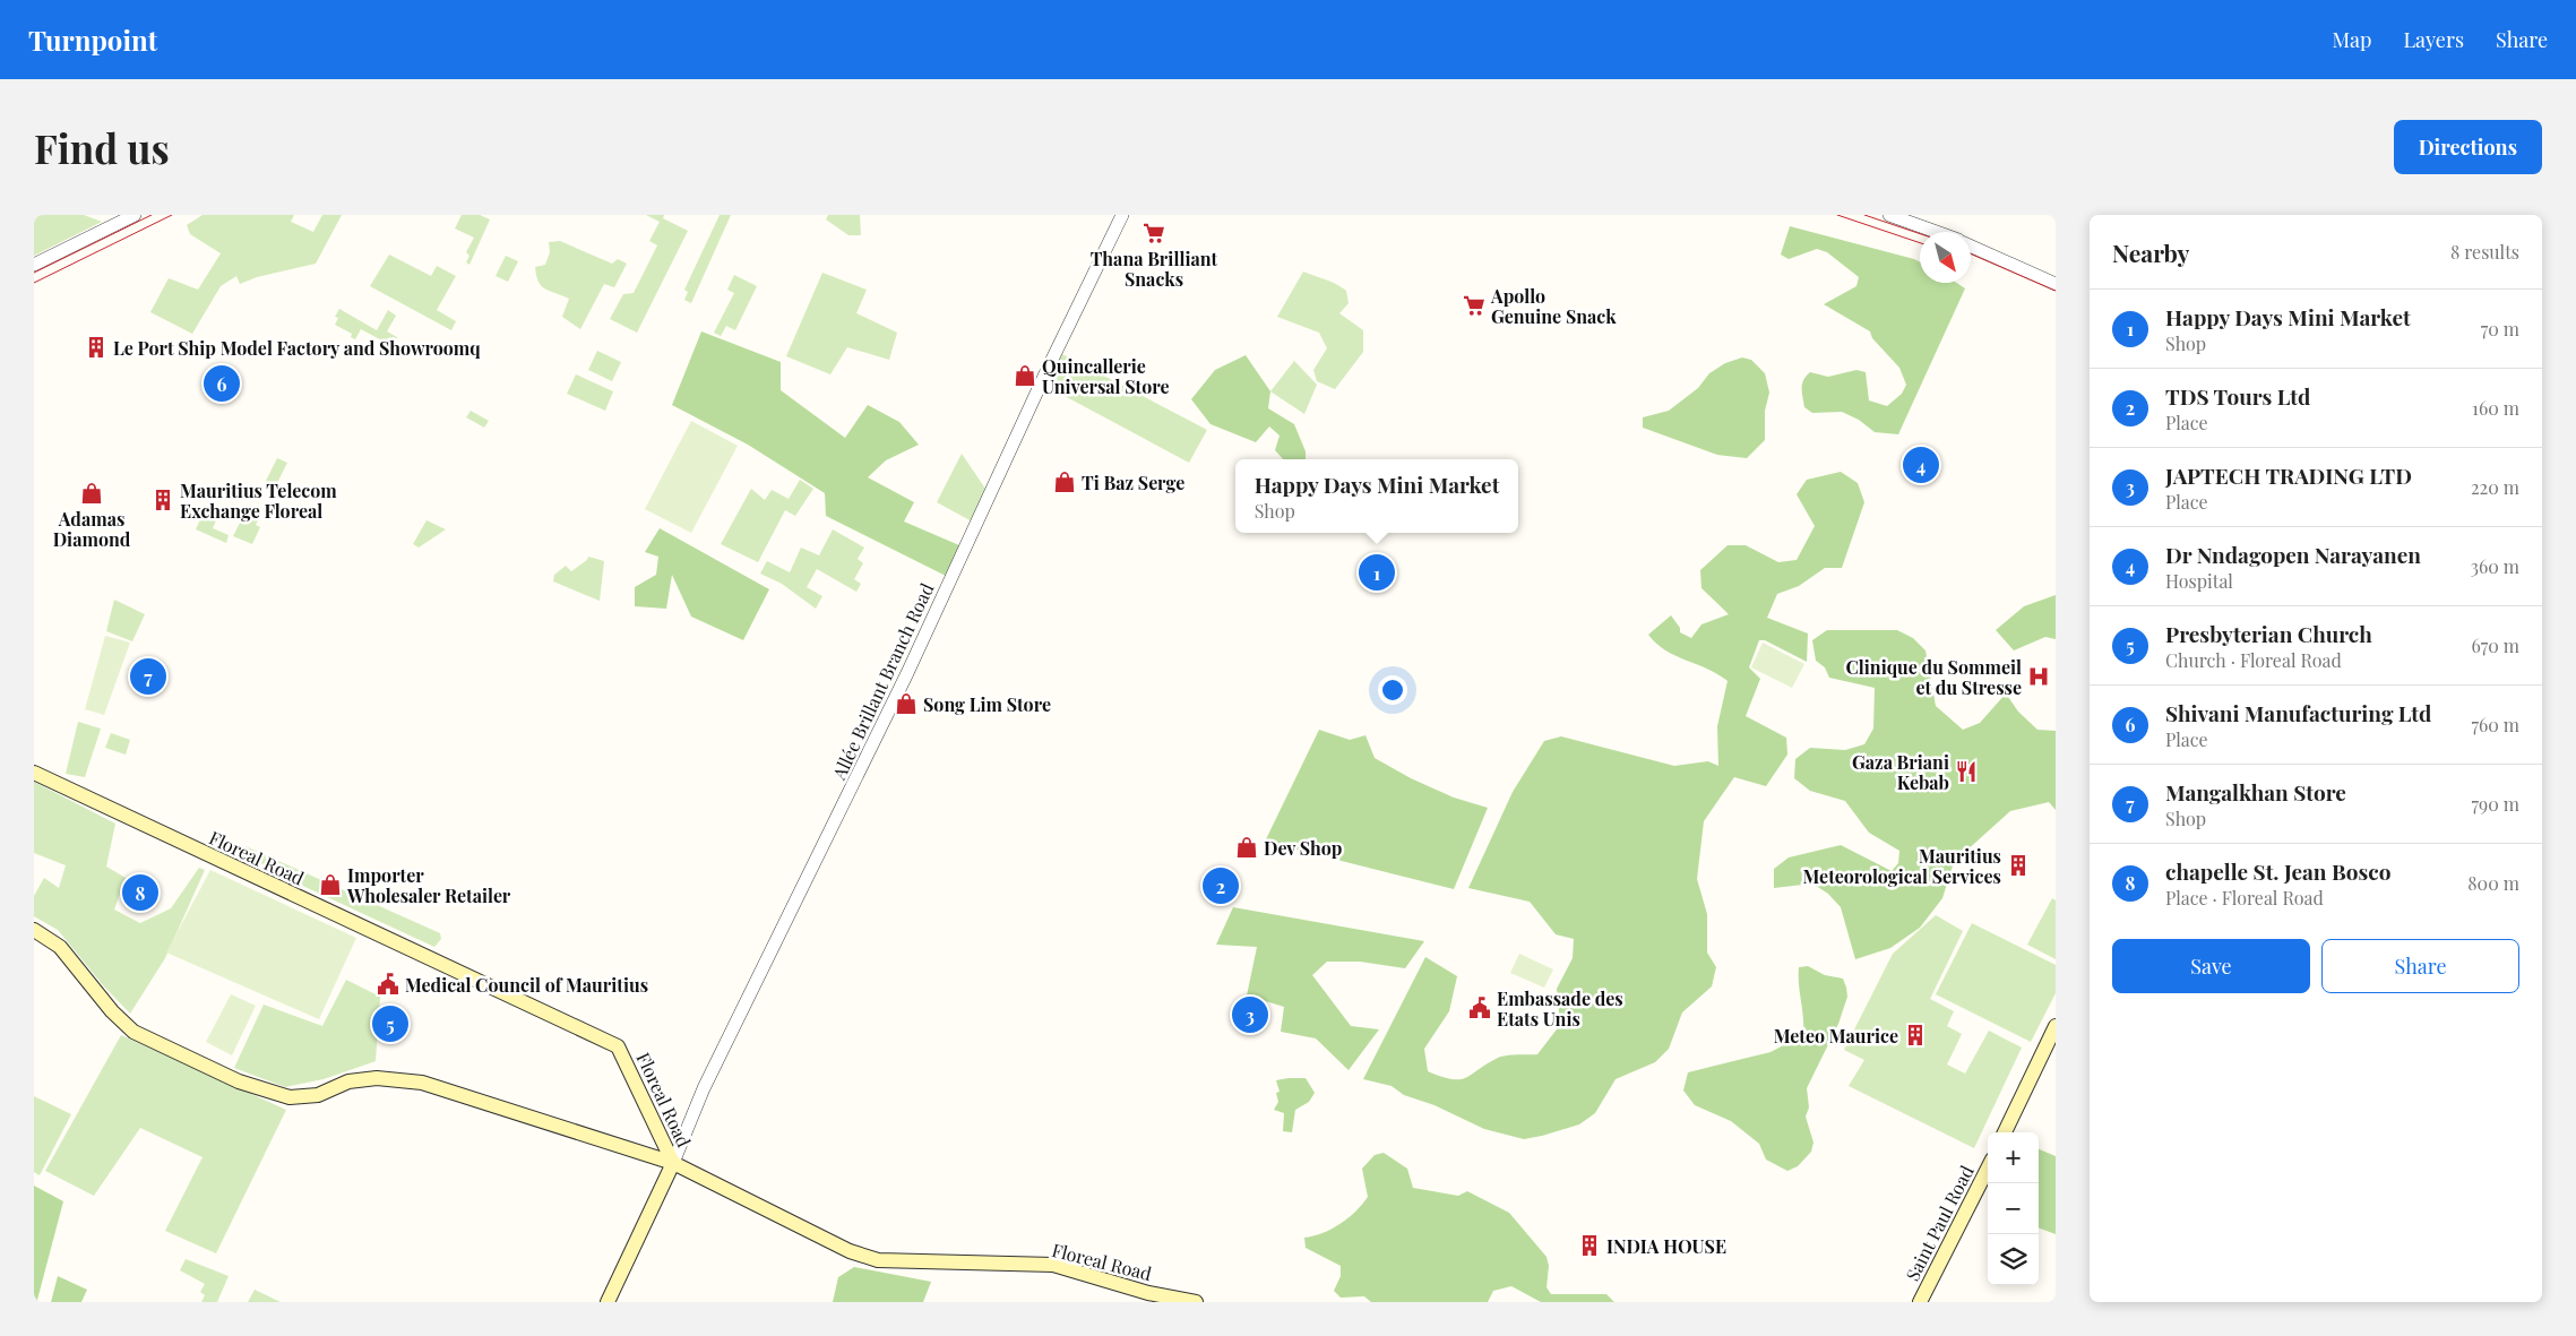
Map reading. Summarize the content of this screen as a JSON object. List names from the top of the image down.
{
  "streets": {
    "main road": ["Floreal Road", "Saint Paul Road"],
    "street": ["Allée Brillant Branch Road"]
  },
  "crossings": [
    ["Allée Brillant Branch Road", "Floreal Road"]
  ],
  "places": {
    "supermarket": ["Thana Brilliant Snacks", "Apollo Genuine Snack"],
    "building": [
      "Le Port Ship Model Factory and Showroomq",
      "Mauritius Telecom Exchange Floreal",
      "Mauritius Meteorological Services",
      "Meteo Maurice",
      "INDIA HOUSE"
    ],
    "shop": [
      "Quincallerie Universal Store",
      "Ti Baz Serge",
      "Adamas Diamond",
      "Song Lim Store",
      "Dev Shop",
      "Importer Wholesaler Retailer"
    ],
    "hospital": ["Clinique du Sommeil et du Stresse"],
    "restaurant": ["Gaza Briani Kebab"],
    "public building": ["Medical Council of Mauritius", "Embassade des Etats Unis"]
  },
  "north": "bottom right",
  "page": {
    "header": "Turnpoint",
    "nav": ["Map", "Layers", "Share"],
    "buttons": [
      "Directions",
      ["Save", "Share"]
    ],
    "title": "Find us",
    "heading": ["Nearby", "8 results"],
    "list": [
      {
        "mark": "1",
        "name": "Happy Days Mini Market",
        "note": "Shop",
        "value": "70 m"
      },
      {
        "mark": "2",
        "name": "TDS Tours Ltd",
        "note": "Place",
        "value": "160 m"
      },
      {
        "mark": "3",
        "name": "JAPTECH TRADING LTD",
        "note": "Place",
        "value": "220 m"
      },
      {
        "mark": "4",
        "name": "Dr Nndagopen Narayanen",
        "note": "Hospital",
        "value": "360 m"
      },
      {
        "mark": "5",
        "name": "Presbyterian Church",
        "note": "Church · Floreal Road",
        "value": "670 m"
      },
      {
        "mark": "6",
        "name": "Shivani Manufacturing Ltd",
        "note": "Place",
        "value": "760 m"
      },
      {
        "mark": "7",
        "name": "Mangalkhan Store",
        "note": "Shop",
        "value": "790 m"
      },
      {
        "mark": "8",
        "name": "chapelle St. Jean Bosco",
        "note": "Place · Floreal Road",
        "value": "800 m"
      }
    ],
    "pins": [
      "6",
      "4",
      "1",
      "7",
      "2",
      "8",
      "3",
      "5"
    ],
    "popup": ["Happy Days Mini Market", "Shop"],
    "map_buttons": ["+", "−"]
  }
}
